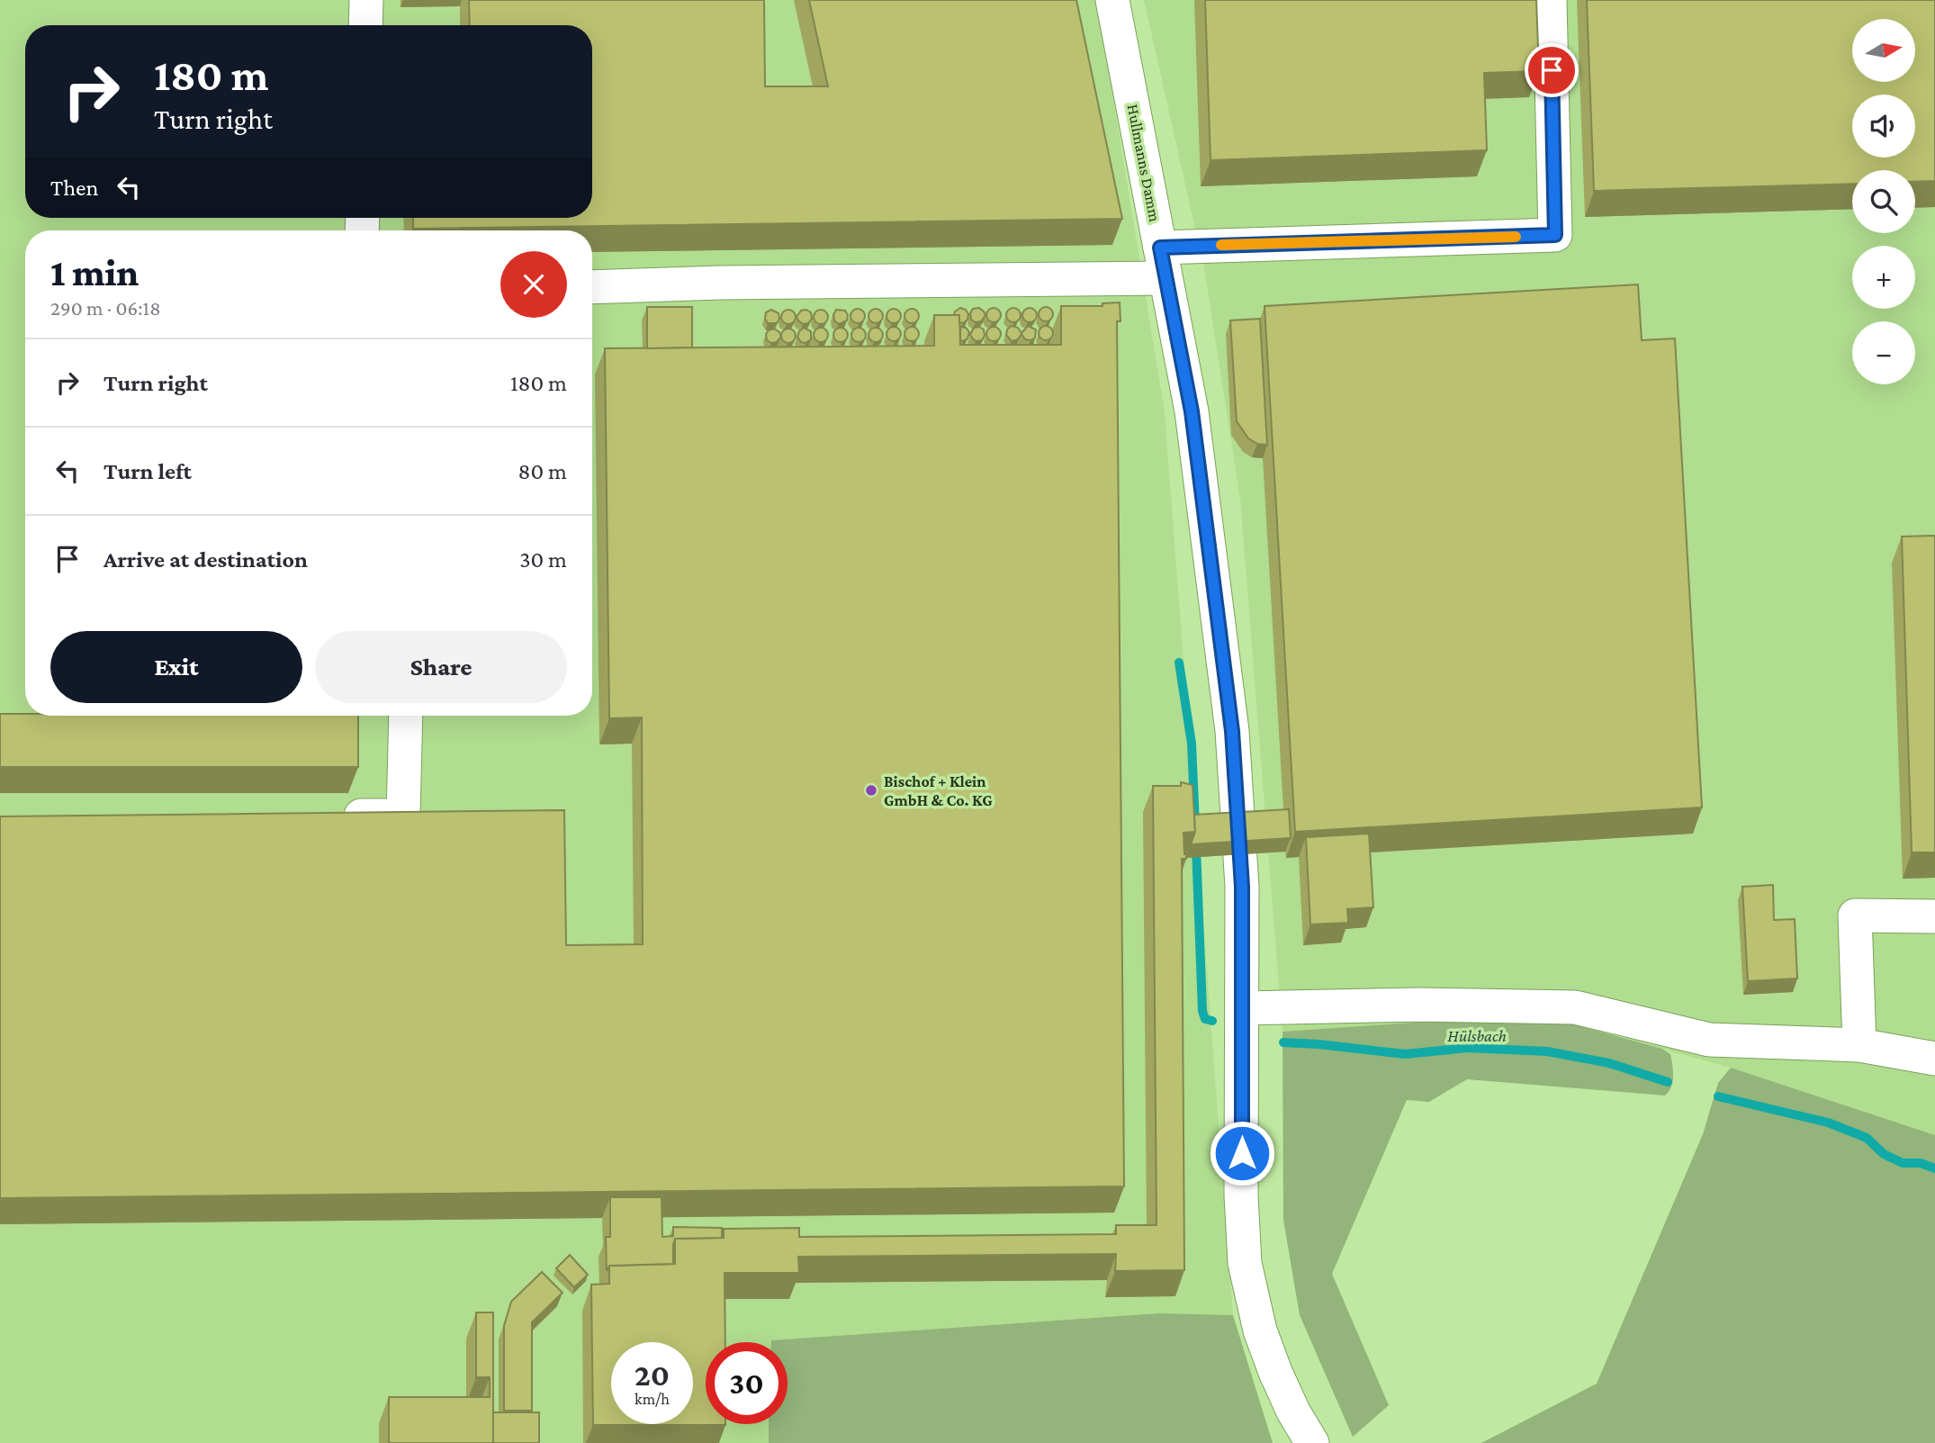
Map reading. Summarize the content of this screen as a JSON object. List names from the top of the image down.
{
  "streets": {
    "street": ["Hullmanns Damm"]
  },
  "water": ["Hülsbach"],
  "places": ["Bischof + Klein GmbH & Co. KG"],
  "north": "right",
  "page": {
    "map_buttons": ["+", "−"],
    "turn": ["180 m", "Turn right"],
    "then": "Then",
    "heading": ["1 min", "290 m · 06:18"],
    "list": [
      {
        "name": "Turn right",
        "value": "180 m"
      },
      {
        "name": "Turn left",
        "value": "80 m"
      },
      {
        "name": "Arrive at destination",
        "value": "30 m"
      }
    ],
    "buttons": ["Exit", "Share"],
    "speed": "20 km/h",
    "limit": "30"
  }
}
